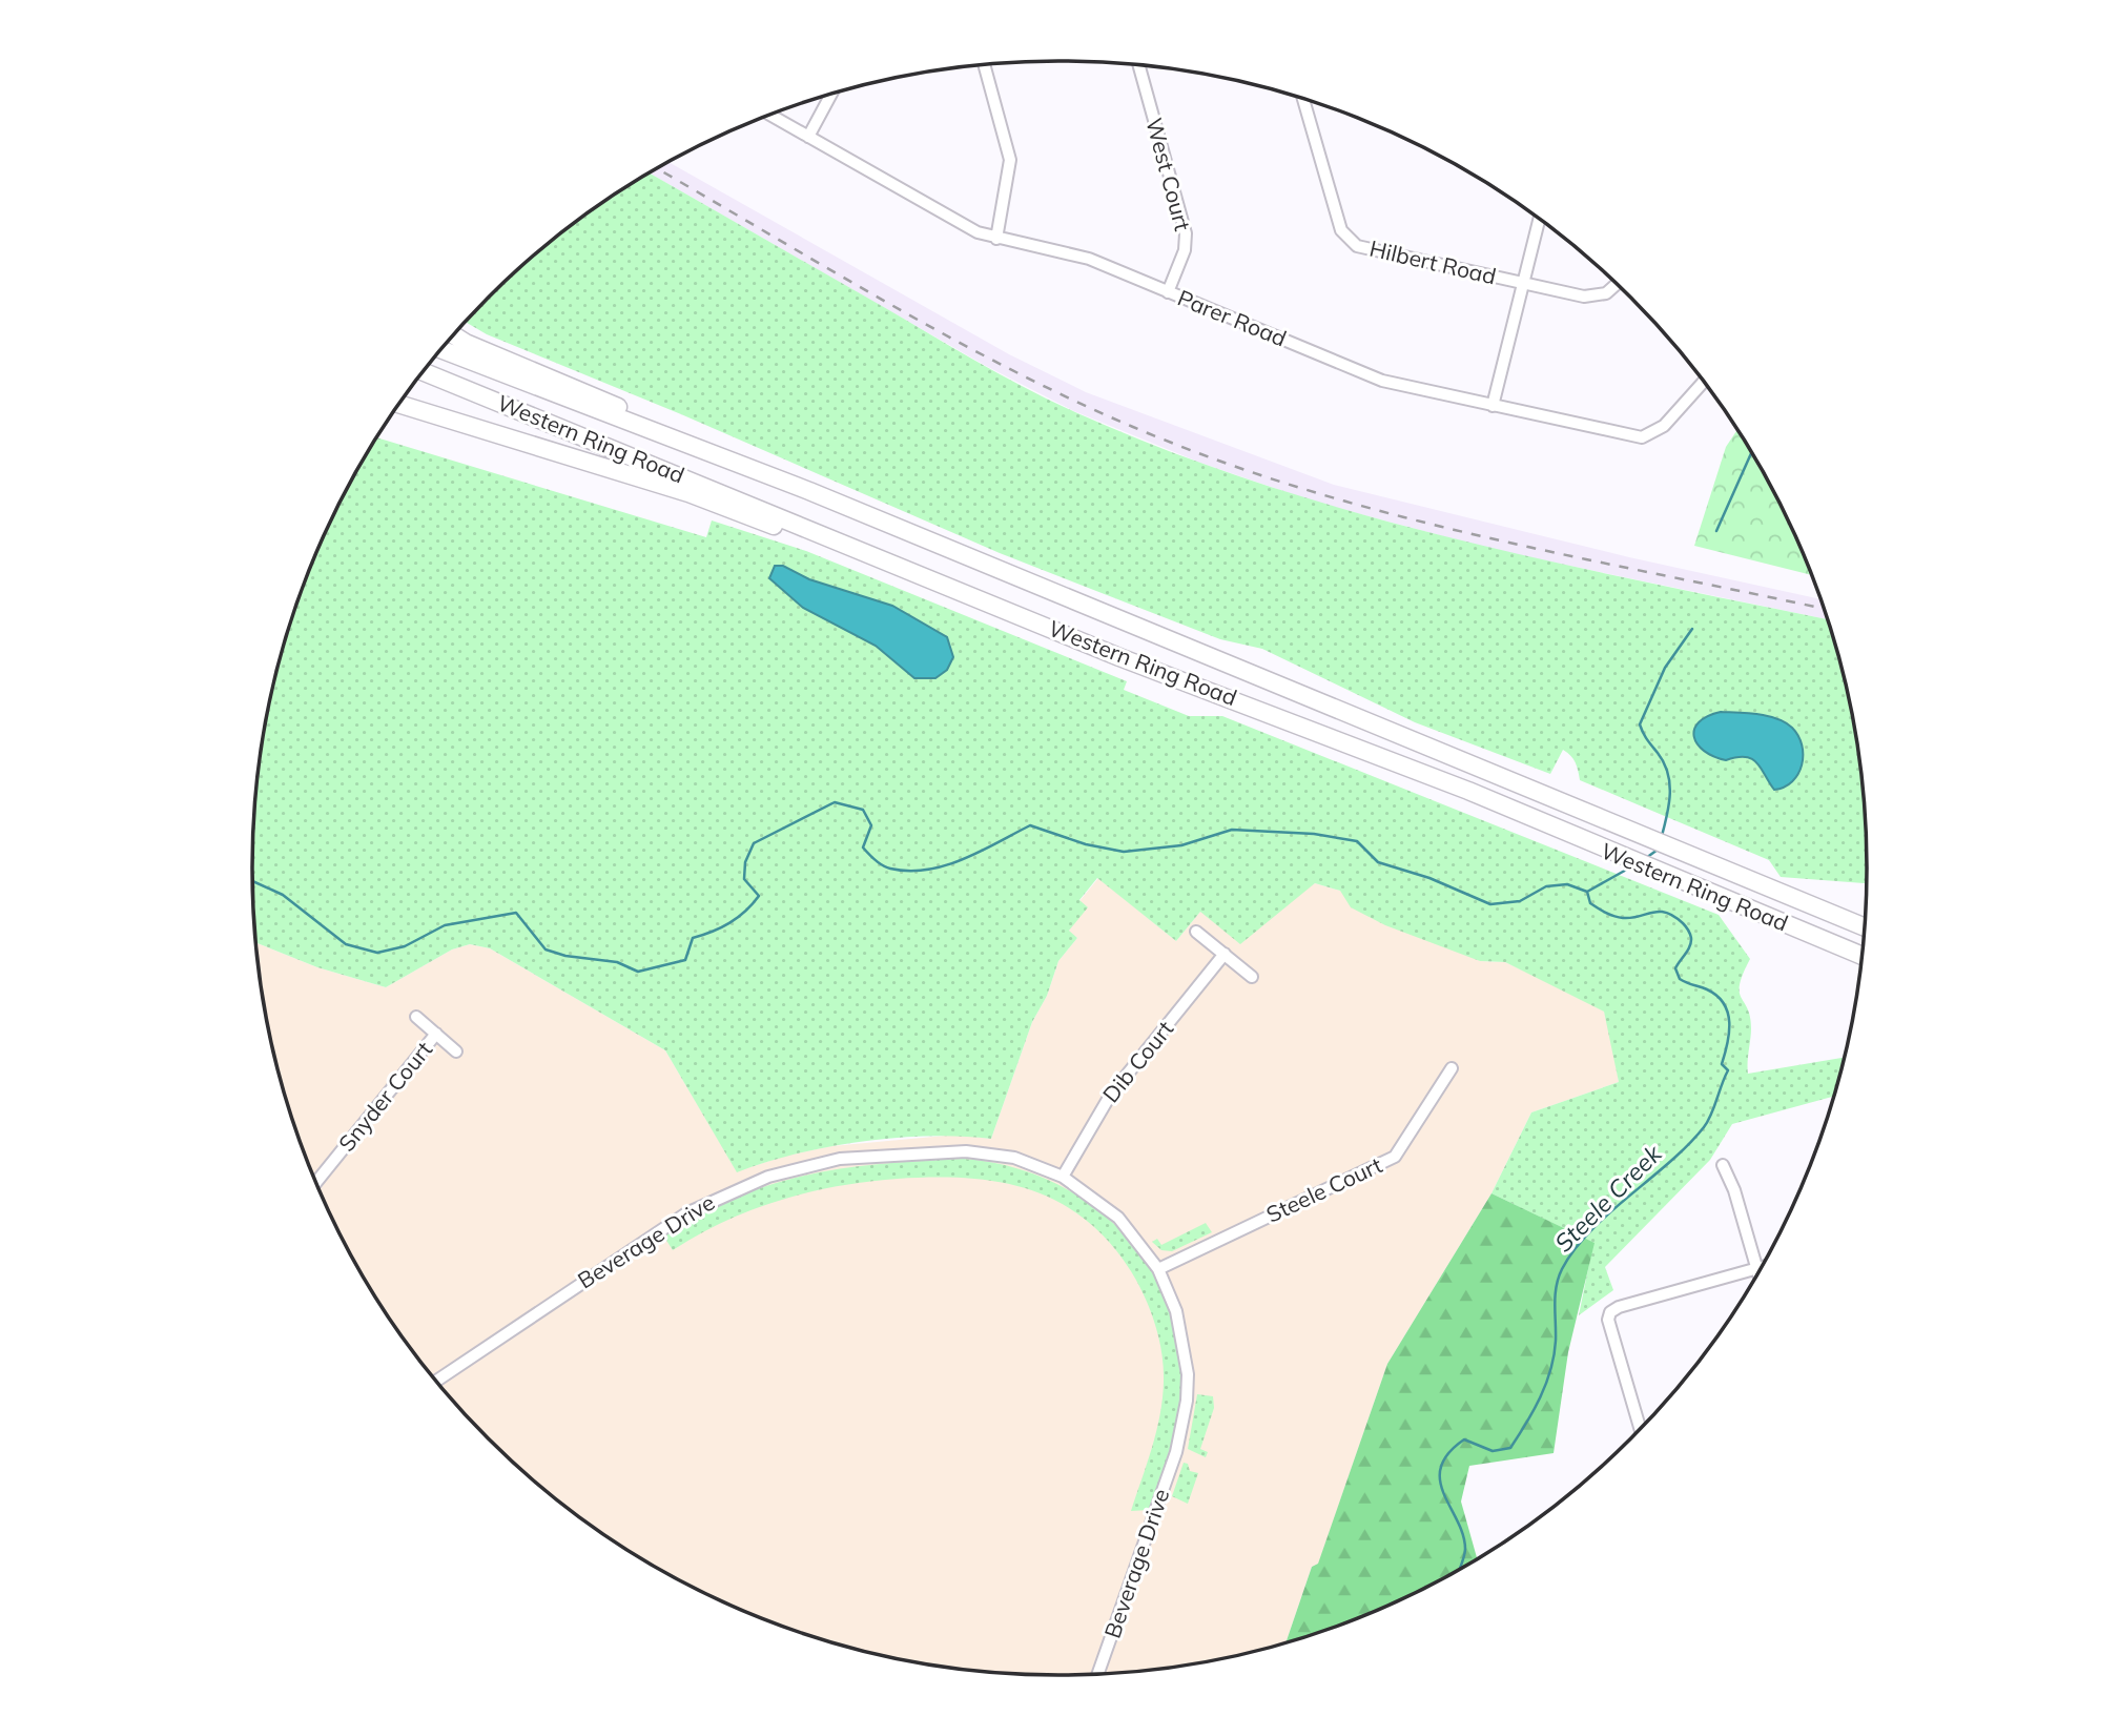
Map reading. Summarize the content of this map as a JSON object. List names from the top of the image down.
{
  "streets": {
    "highway": ["Western Ring Road"],
    "street": [
      "West Court",
      "Hilbert Road",
      "Parer Road",
      "Dib Court",
      "Snyder Court",
      "Steele Court",
      "Beverage Drive"
    ]
  },
  "crossings": [
    ["West Court", "Parer Road"],
    ["Dib Court", "Beverage Drive"],
    ["Steele Court", "Beverage Drive"]
  ],
  "water": ["Steele Creek"]
}
